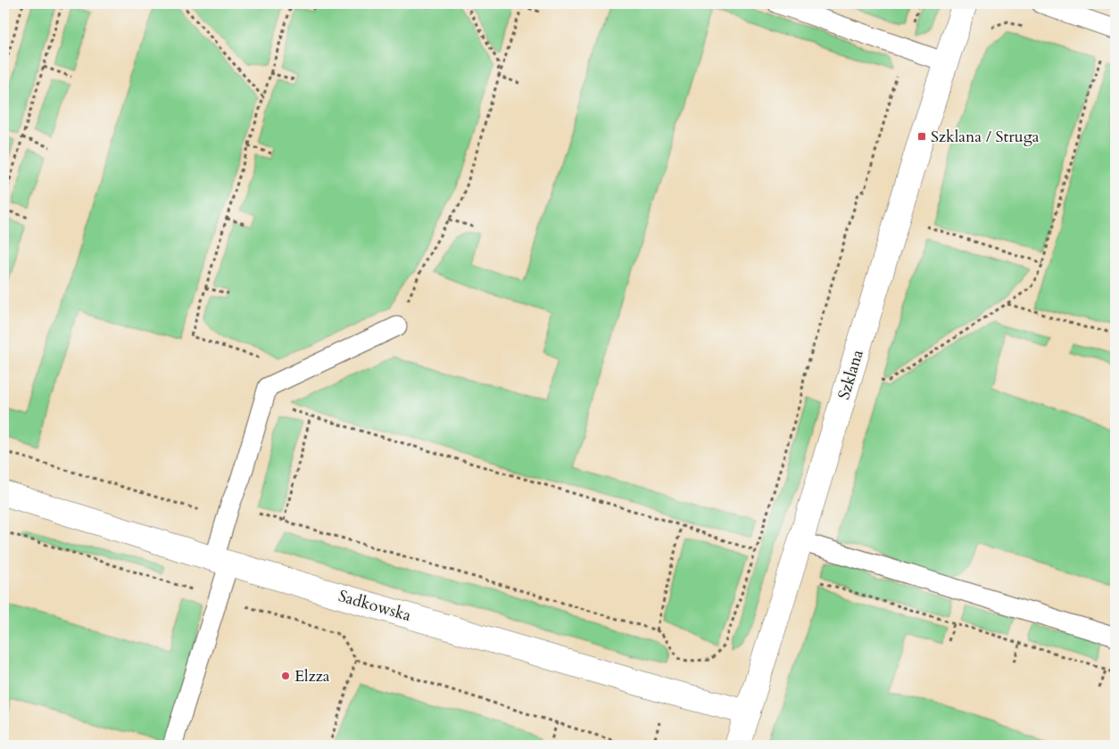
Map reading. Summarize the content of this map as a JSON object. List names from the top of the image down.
{
  "streets": {
    "street": ["Szklana", "Sadkowska"]
  },
  "crossings": [
    ["Szklana", "Sadkowska"]
  ],
  "places": {
    "transit": ["Szklana / Struga"],
    "other": ["Elzza"]
  }
}
